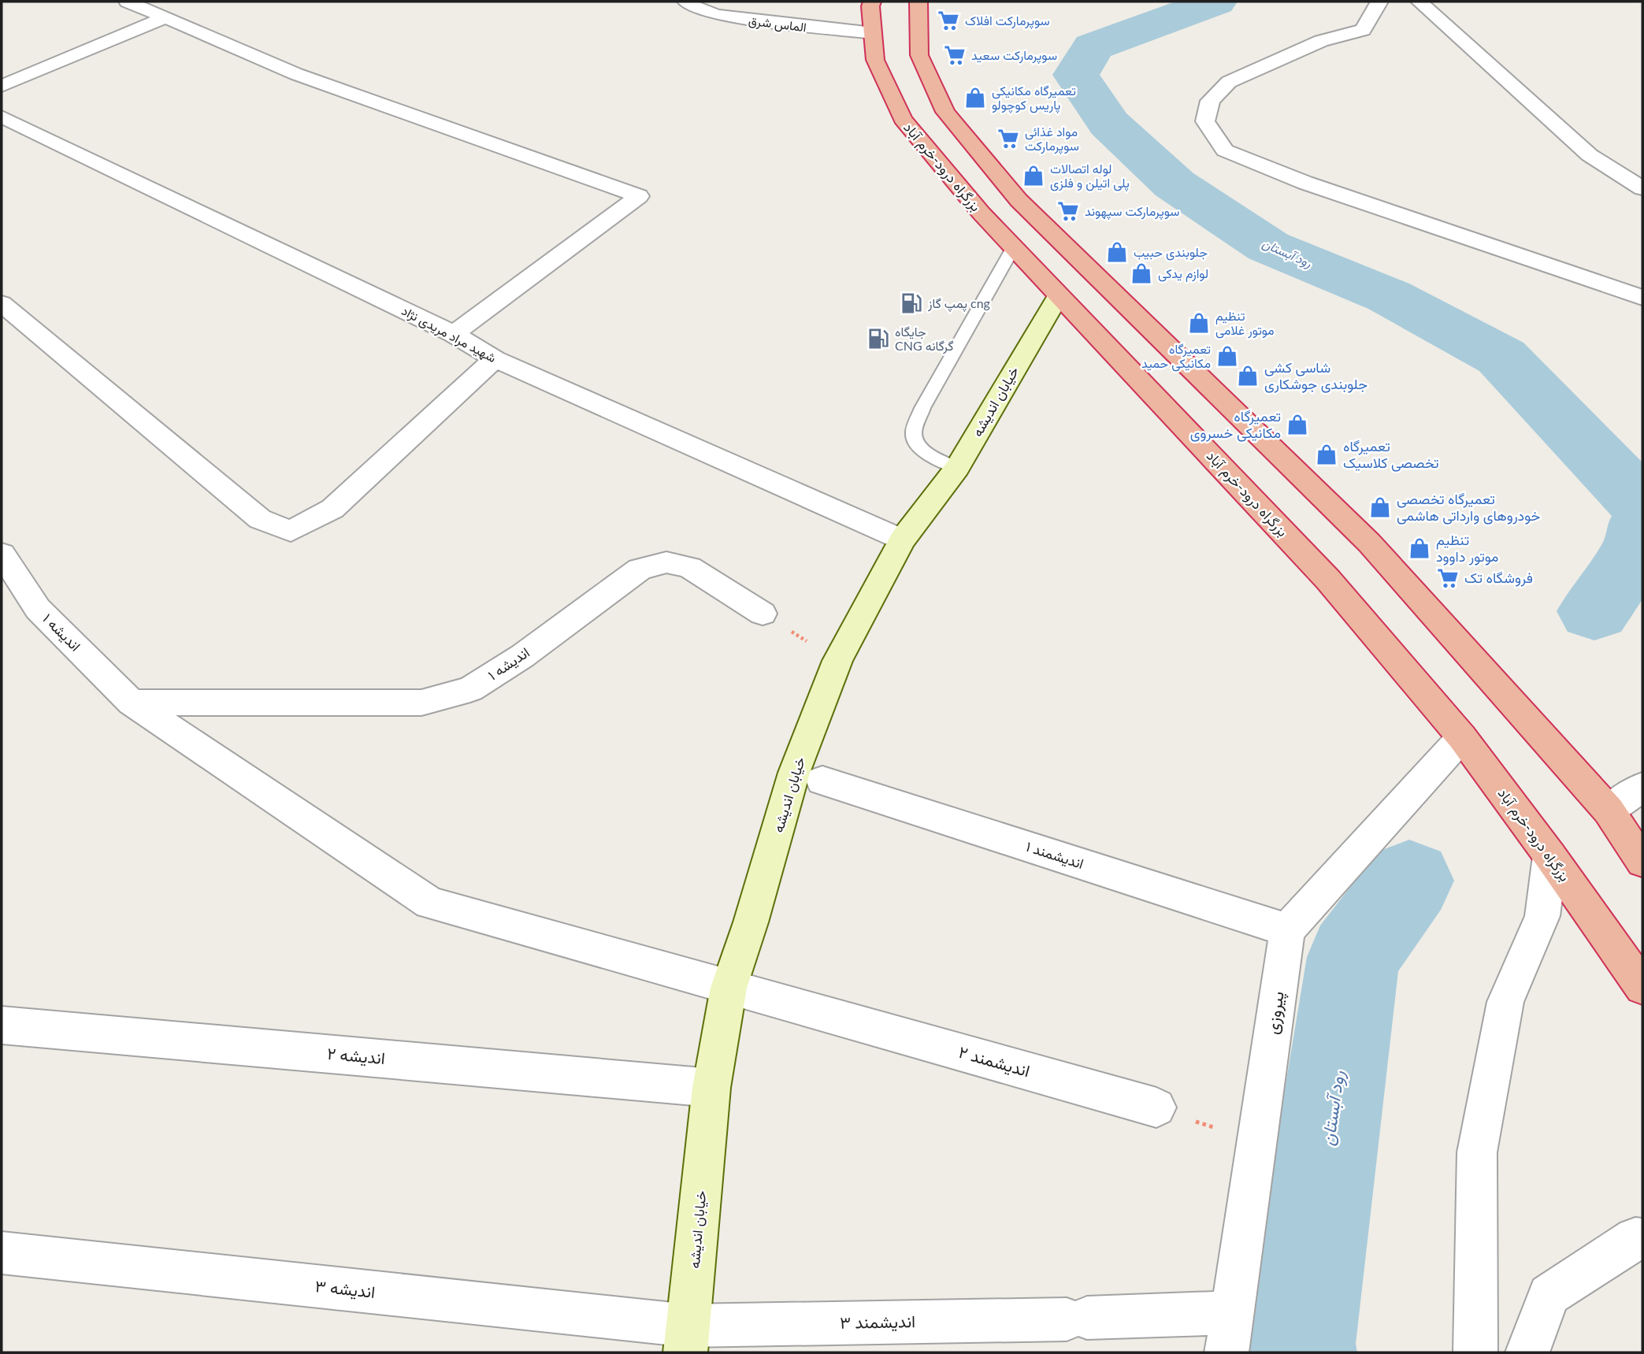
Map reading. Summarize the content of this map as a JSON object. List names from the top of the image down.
{
  "streets": {
    "highway": ["بزرگراه درود-خرم آباد"],
    "main road": ["خیابان اندیشه"],
    "street": [
      "الماس شرق",
      "شهید مراد مریدی نژاد",
      "اندیشه ۱",
      "اندیشمند ۱",
      "پیروزی",
      "اندیشه ۲",
      "اندیشمند ۲",
      "اندیشه ۳",
      "اندیشمند ۳"
    ]
  },
  "crossings": [
    ["الماس شرق", "بزرگراه درود-خرم آباد"],
    ["بزرگراه درود-خرم آباد", "خیابان اندیشه"],
    ["شهید مراد مریدی نژاد", "خیابان اندیشه"],
    ["خیابان اندیشه", "اندیشه ۱"],
    ["خیابان اندیشه", "اندیشه ۲"],
    ["خیابان اندیشه", "اندیشمند ۲"],
    ["خیابان اندیشه", "اندیشه ۳"],
    ["خیابان اندیشه", "اندیشمند ۳"],
    ["اندیشه ۱", "اندیشمند ۲"],
    ["اندیشمند ۱", "پیروزی"],
    ["پیروزی", "اندیشمند ۳"],
    ["اندیشه ۳", "اندیشمند ۳"]
  ],
  "water": ["رود آبستان"],
  "places": {
    "supermarket": [
      "سوپرمارکت افلاک",
      "سوپرمارکت سعید",
      "مواد غذائی سوپرمارکت",
      "سوپرمارکت سپهوند",
      "فروشگاه تک"
    ],
    "shop": [
      "تعمیرگاه مکانیکی پاریس کوچولو",
      "لوله اتصالات پلی اتیلن و فلزی",
      "جلوبندی حبیب",
      "لوازم یدکی",
      "تنظیم موتور غلامی",
      "تعمیرگاه مکانیکی حمید",
      "شاسی کشی جلوبندی جوشکاری",
      "تعمیرگاه مکانیکی خسروی",
      "تعمیرگاه تخصصی کلاسیک",
      "تعمیرگاه تخصصی خودروهای وارداتی هاشمی",
      "تنظیم موتور داوود"
    ],
    "fuel station": ["پمپ گاز cng", "جایگاه CNG گرگانه"]
  }
}
